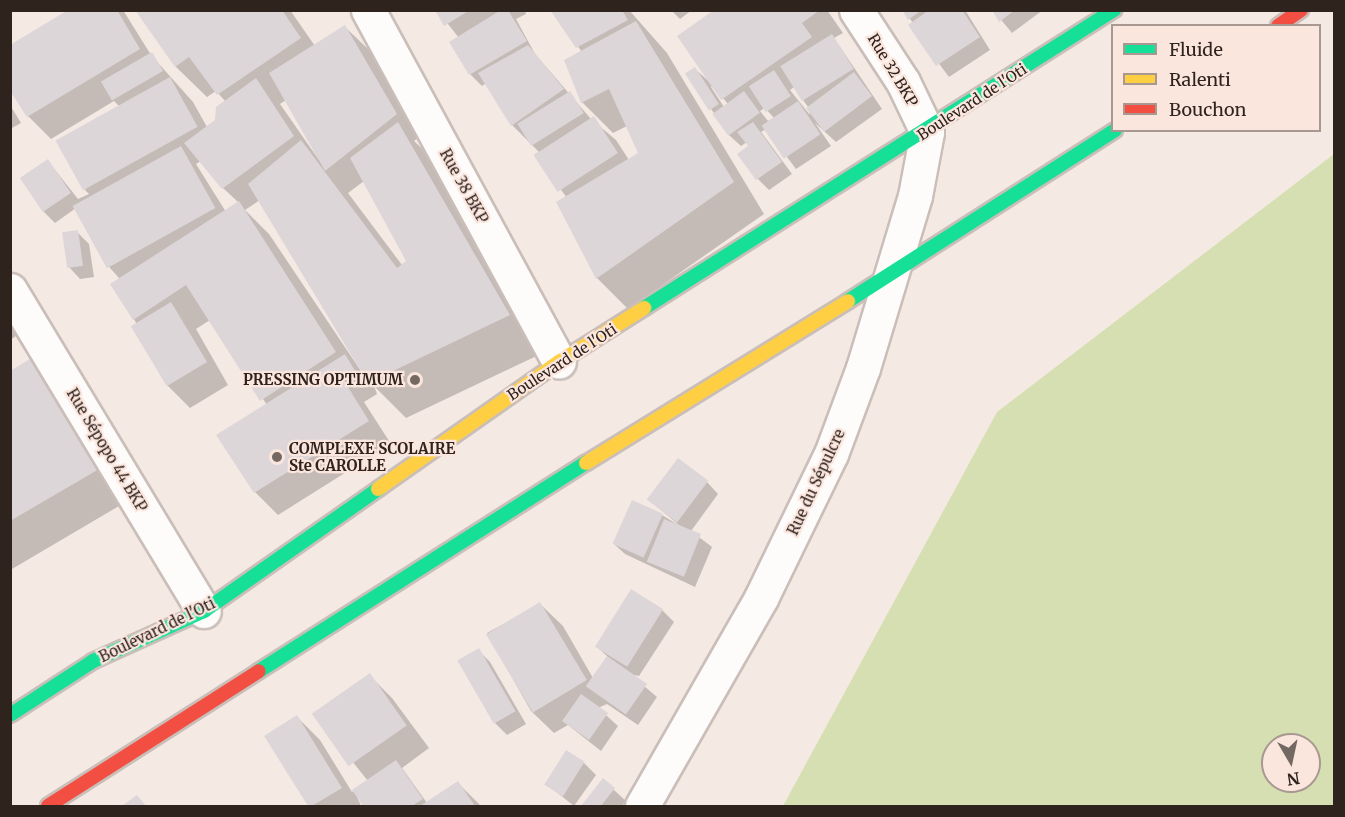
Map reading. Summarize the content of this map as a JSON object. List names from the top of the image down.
{
  "streets": {
    "main road": ["Boulevard de l'Oti"],
    "street": [
      "Rue 32 BKP",
      "Rue 38 BKP",
      "Rue Sépopo 44 BKP",
      "Rue du Sépulcre"
    ]
  },
  "crossings": [
    ["Rue 32 BKP", "Boulevard de l'Oti"],
    ["Rue 32 BKP", "Rue du Sépulcre"],
    ["Boulevard de l'Oti", "Rue 38 BKP"],
    ["Boulevard de l'Oti", "Rue Sépopo 44 BKP"],
    ["Boulevard de l'Oti", "Rue du Sépulcre"]
  ],
  "places": ["PRESSING OPTIMUM", "COMPLEXE SCOLAIRE Ste CAROLLE"],
  "legend": ["Fluide", "Ralenti", "Bouchon"],
  "north": "bottom"
}
